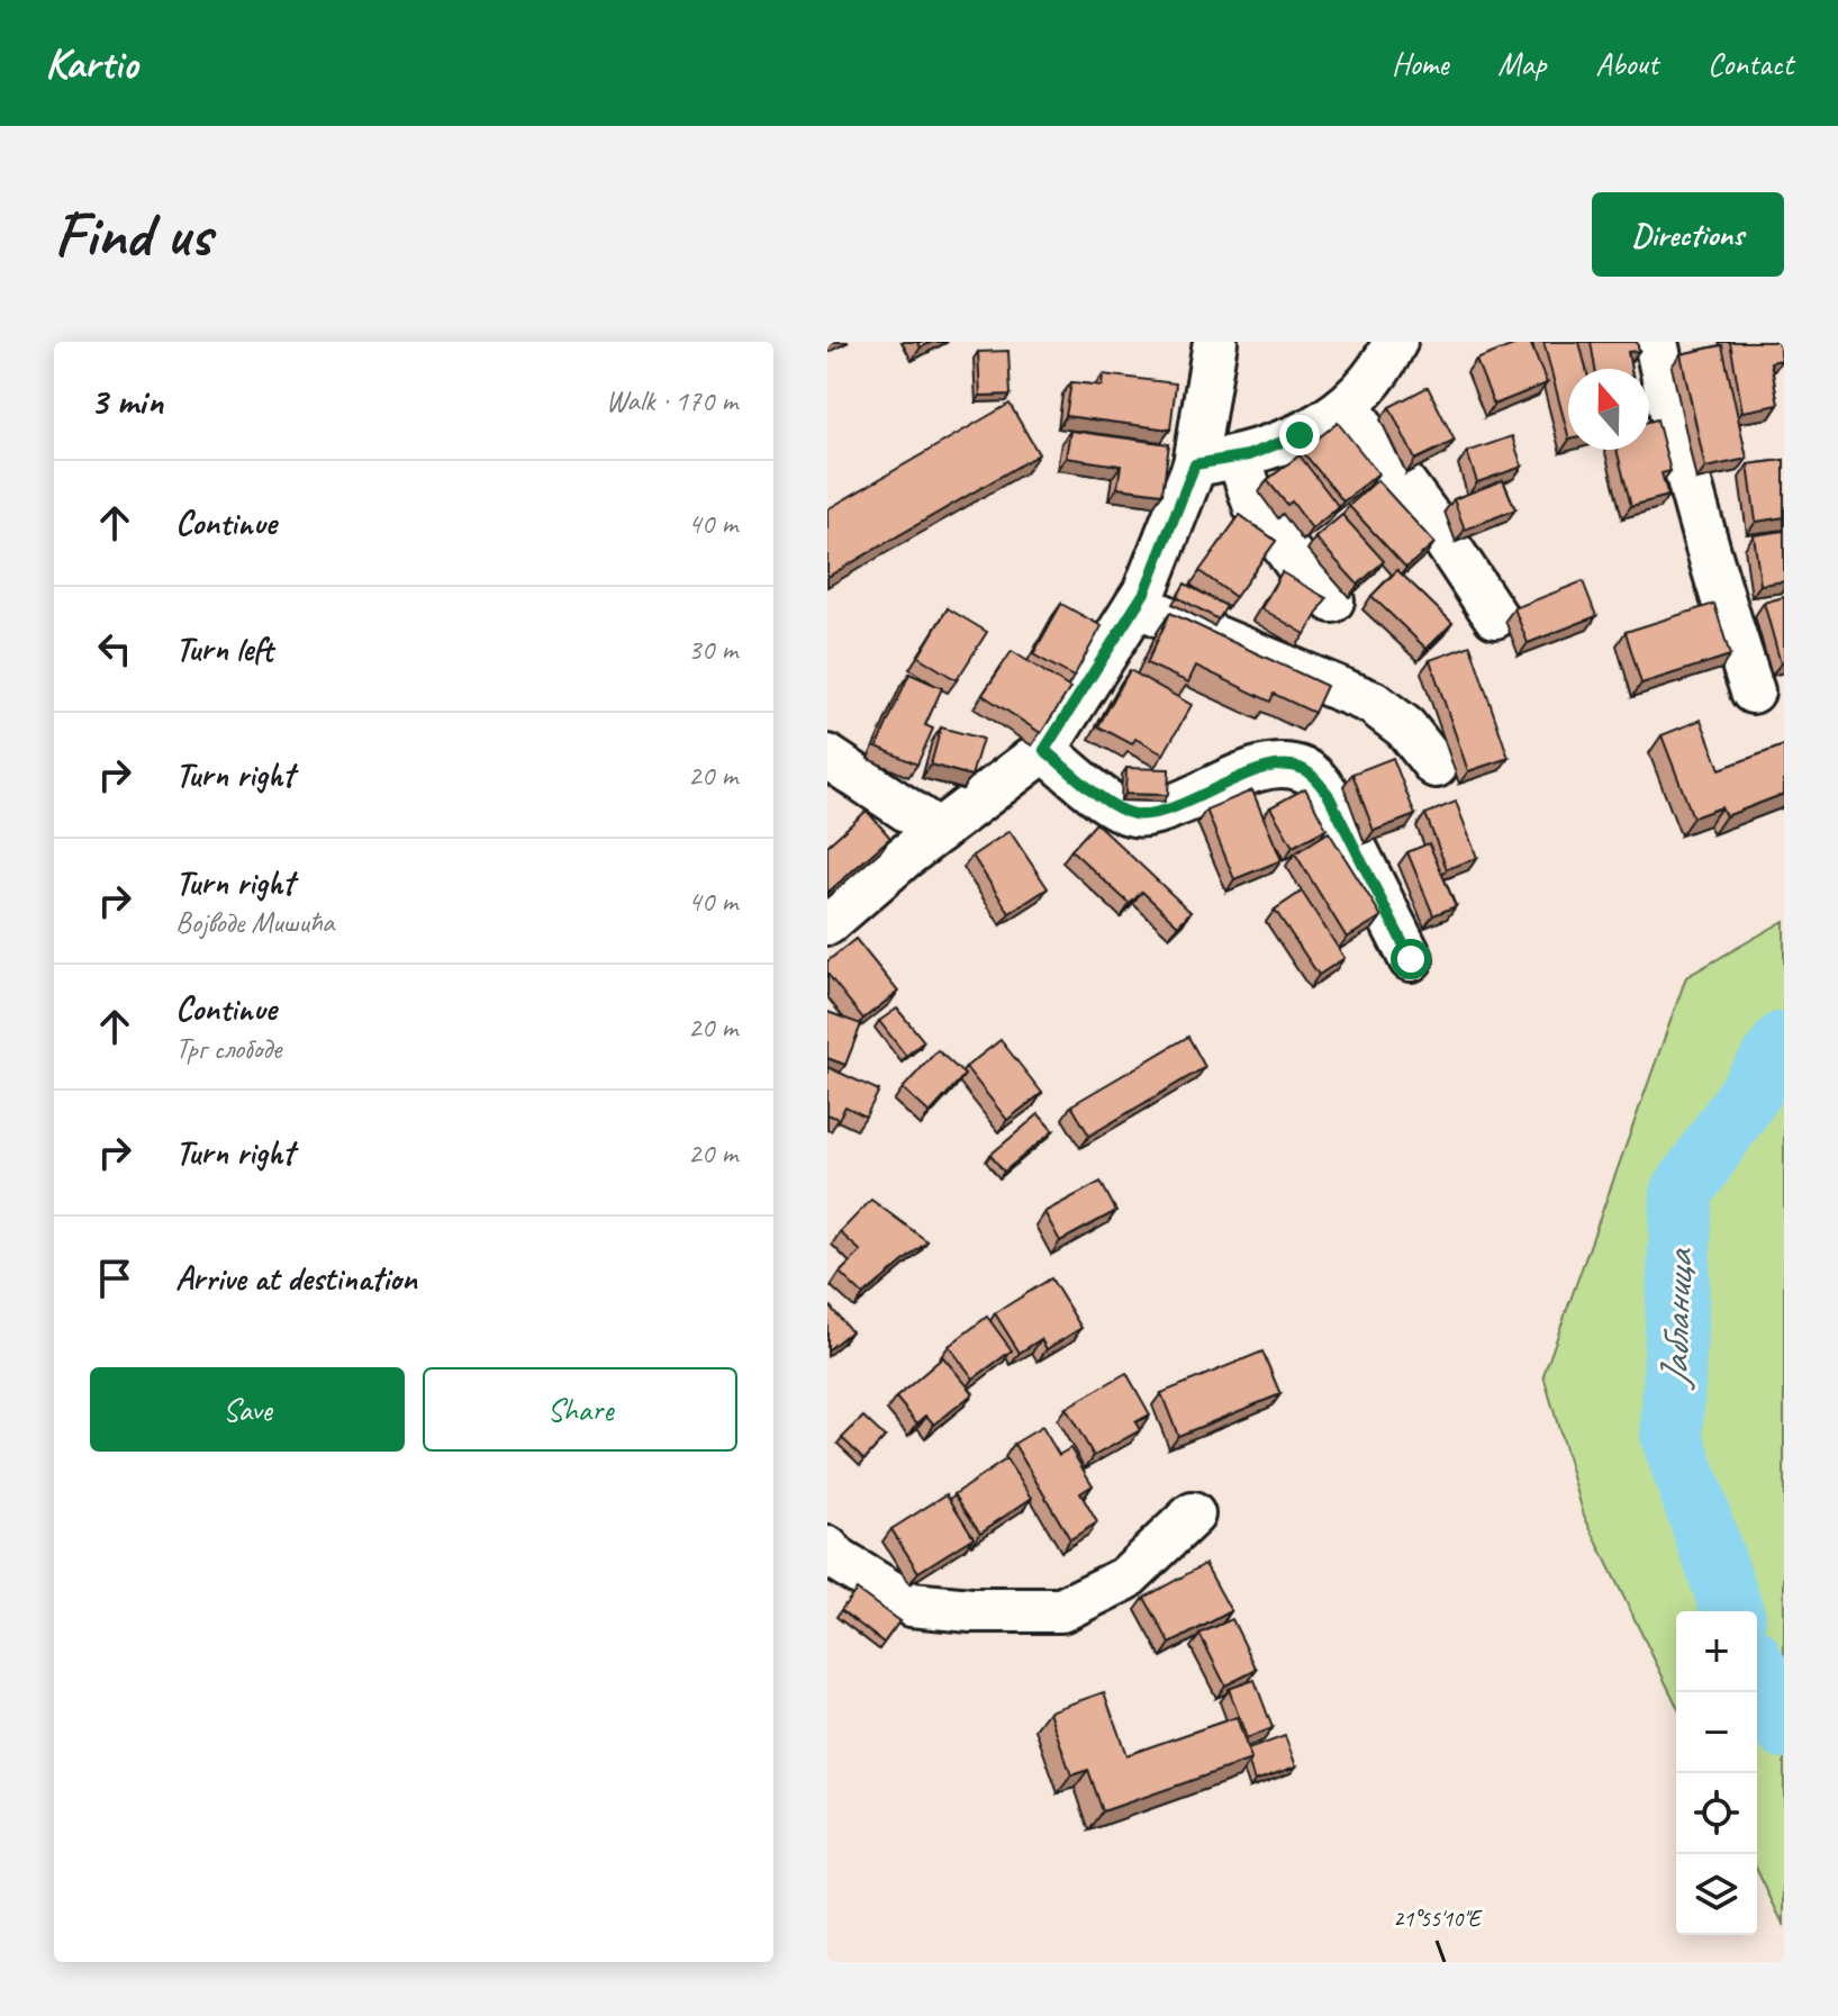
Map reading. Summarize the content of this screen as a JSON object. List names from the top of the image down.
{
  "water": ["Јабланица"],
  "north": "top",
  "page": {
    "header": "Kartio",
    "nav": [
      "Home",
      "Map",
      "About",
      "Contact"
    ],
    "buttons": [
      "Directions",
      ["Save", "Share"]
    ],
    "title": "Find us",
    "heading": ["3 min", "Walk · 170 m"],
    "list": [
      ["Continue", "40 m"],
      ["Turn left", "30 m"],
      ["Turn right", "20 m"],
      ["Turn right", "Војводе Мишића", "40 m"],
      ["Continue", "Трг слободе", "20 m"],
      ["Turn right", "20 m"],
      "Arrive at destination"
    ],
    "map_buttons": ["+", "−"]
  },
  "coordinates": ["21°55'10\"E"]
}
